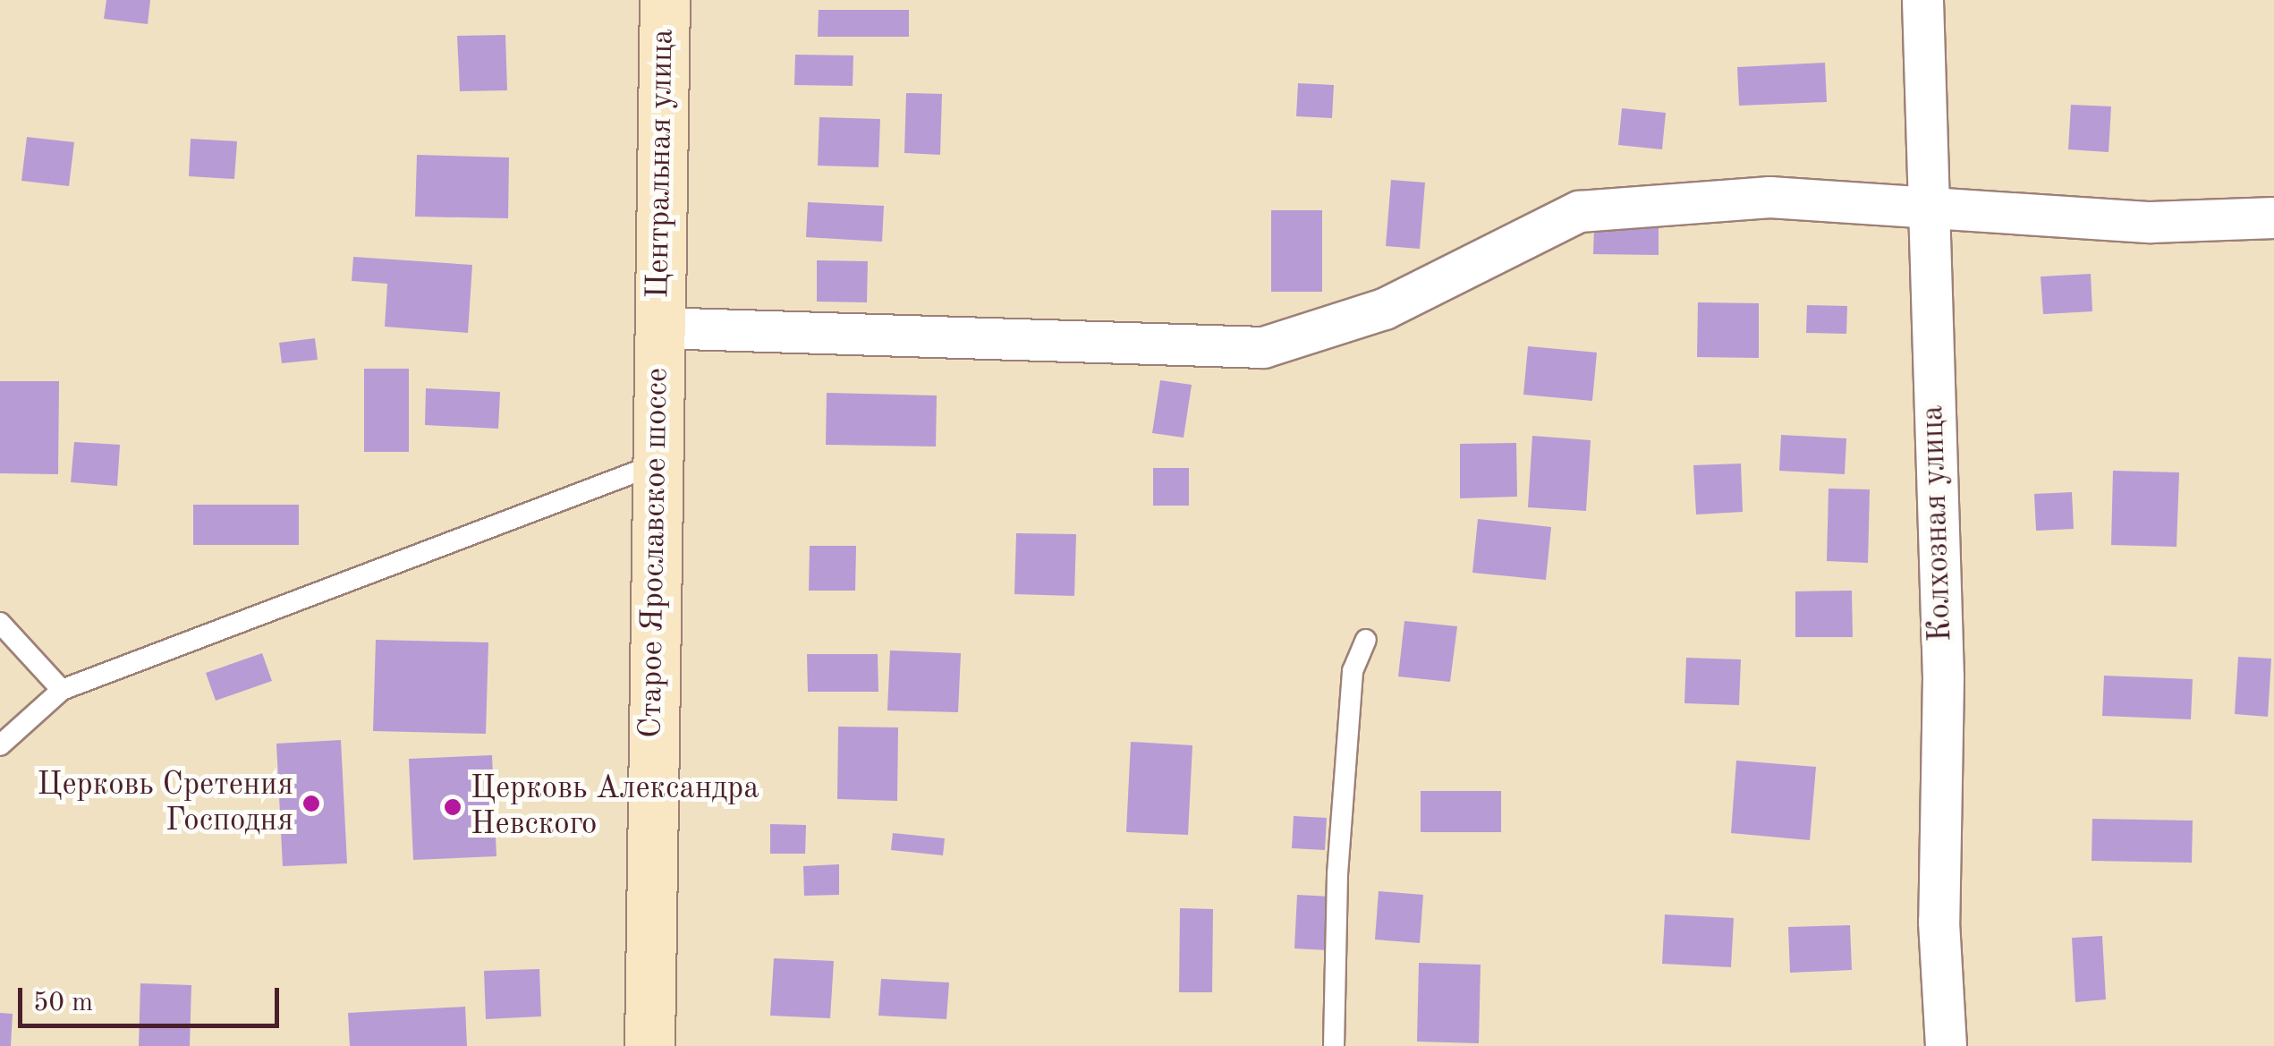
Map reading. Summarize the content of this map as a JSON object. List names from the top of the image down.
{
  "streets": {
    "main road": ["Центральная улица", "Старое Ярославское шоссе"],
    "street": ["Колхозная улица"]
  },
  "crossings": [
    ["Центральная улица", "Старое Ярославское шоссе"]
  ],
  "places": ["Церковь Сретения Господня", "Церковь Александра Невского"],
  "scale_bar": "50 m"
}
